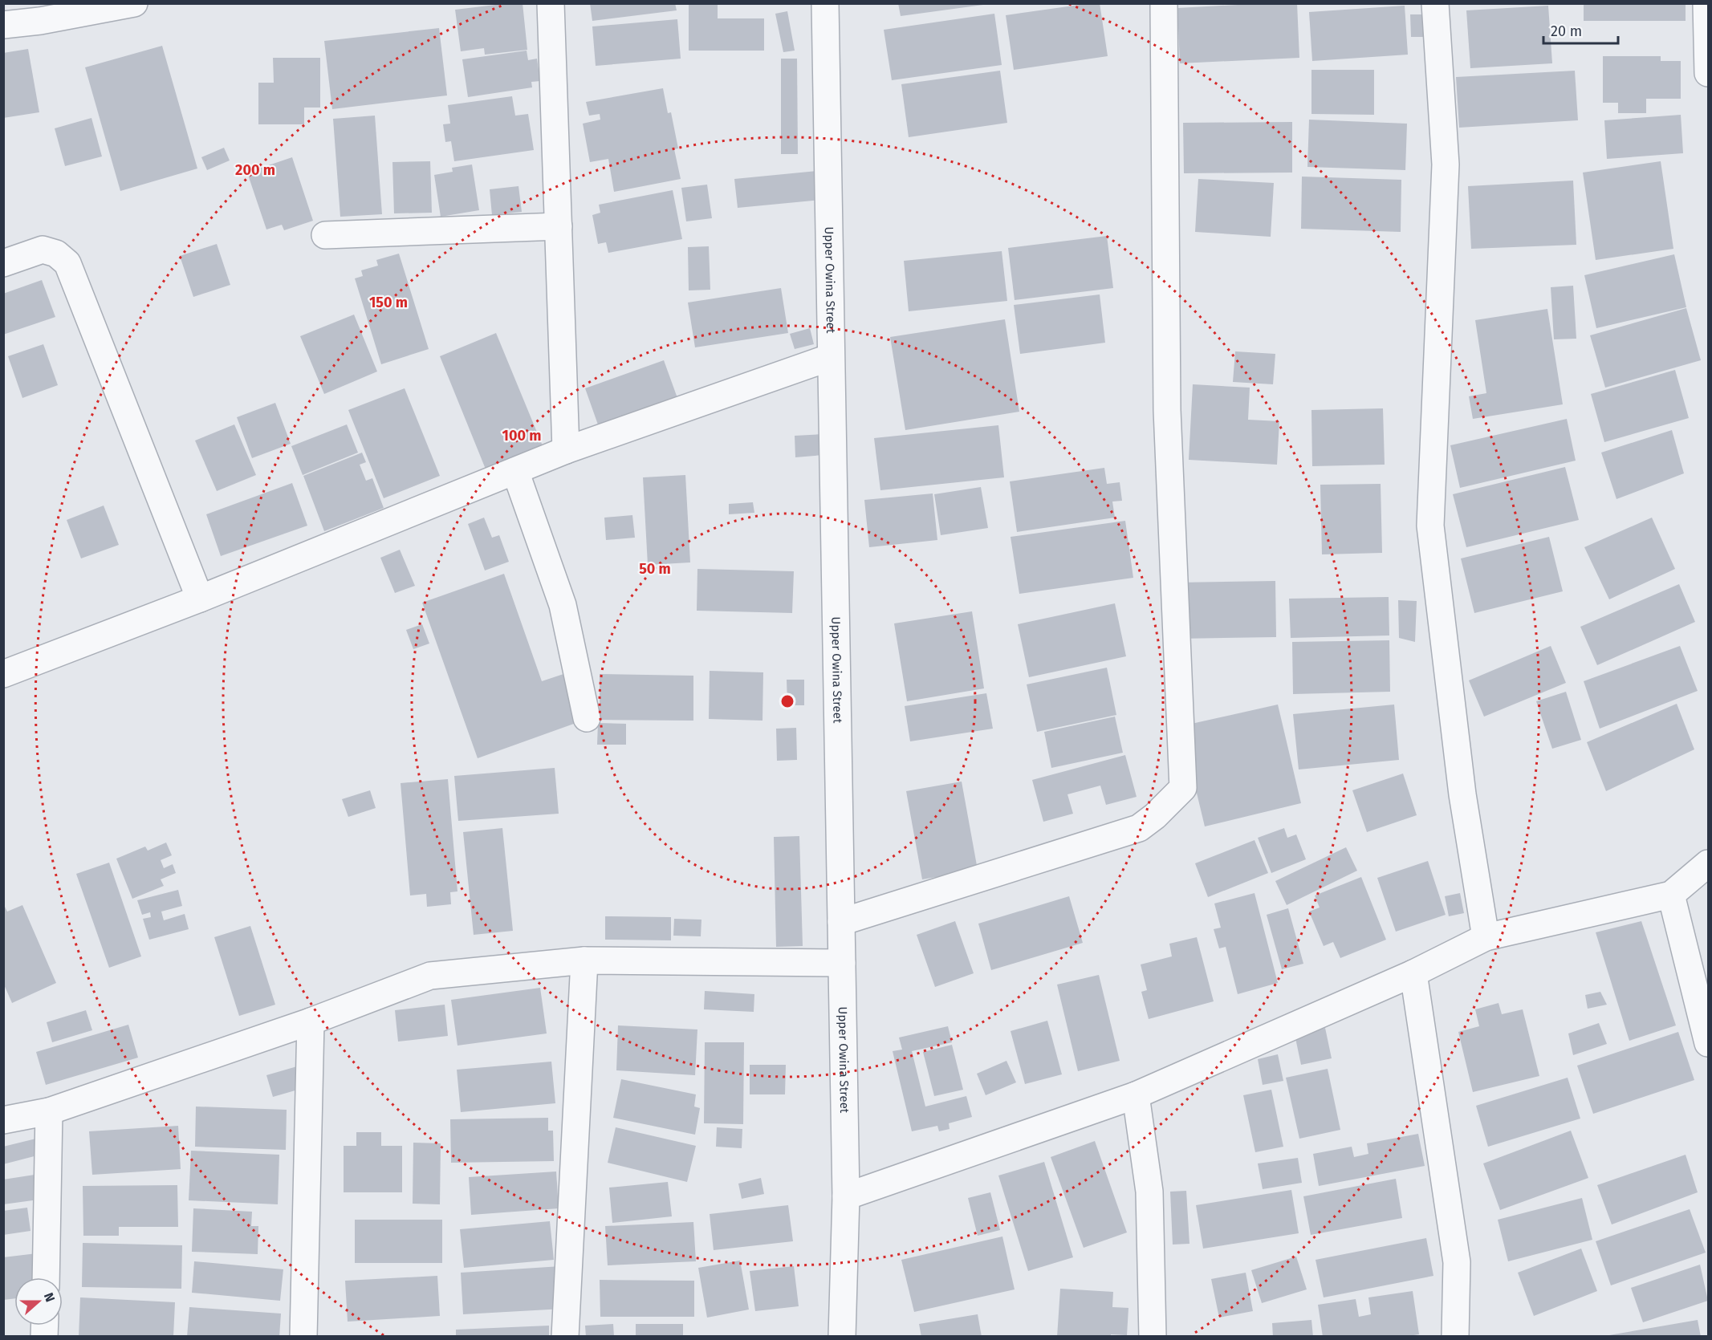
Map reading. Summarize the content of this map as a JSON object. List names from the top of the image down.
{
  "streets": {
    "street": ["Upper Owina Street"]
  },
  "scale_bar": "20 m",
  "north": "right",
  "rings": [
    "200 m",
    "150 m",
    "100 m",
    "50 m"
  ]
}
